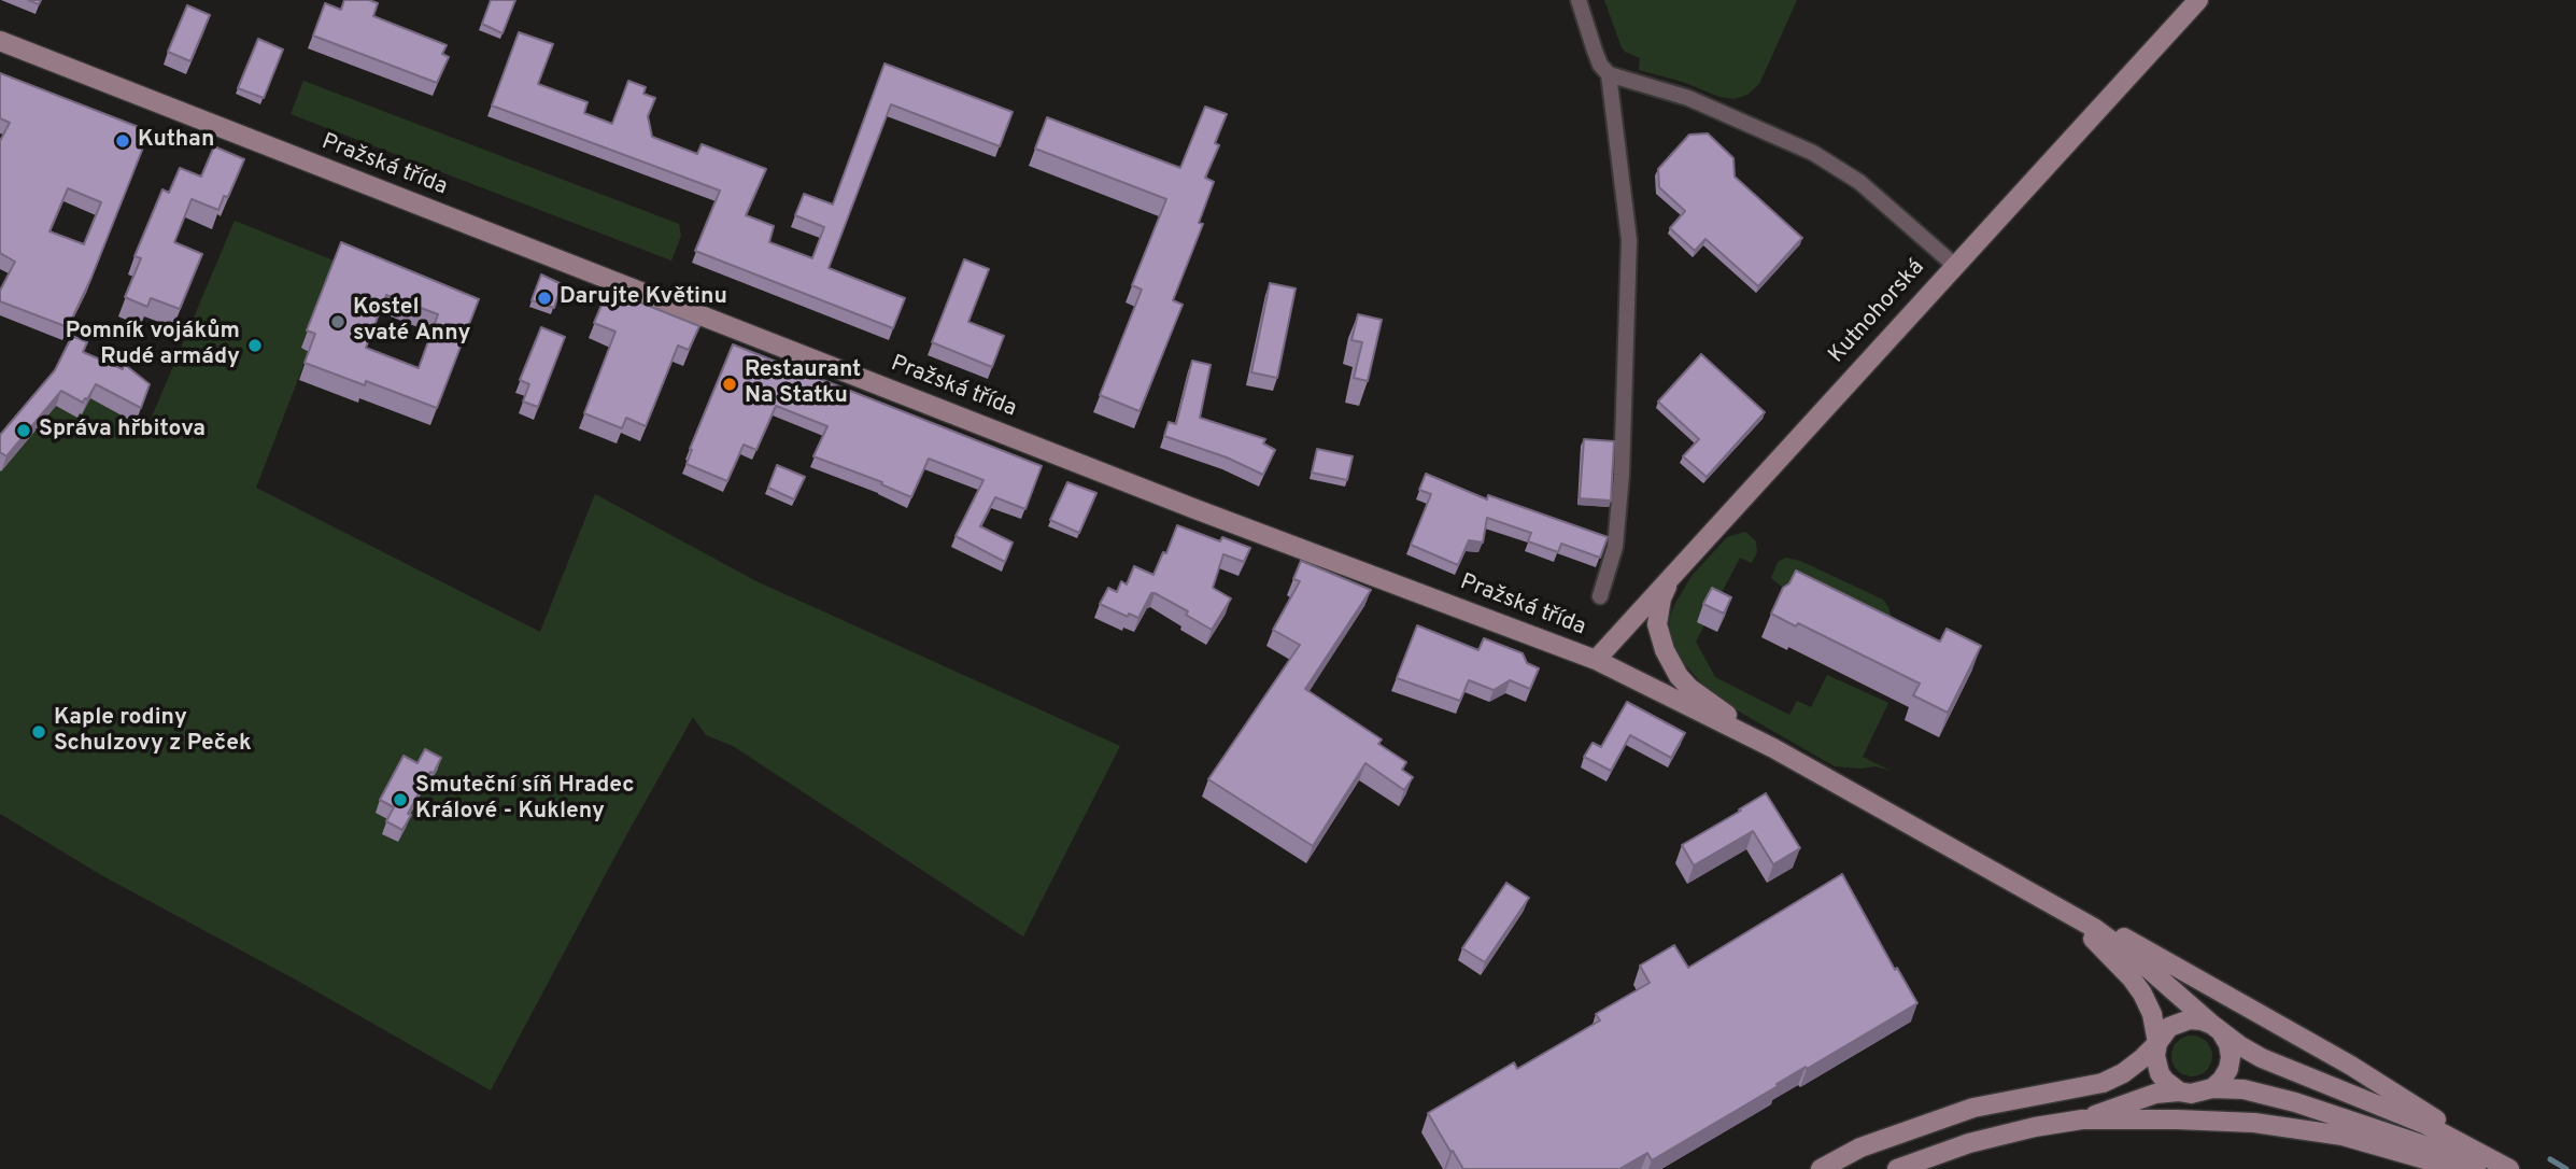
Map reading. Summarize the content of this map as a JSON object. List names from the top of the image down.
{
  "streets": {
    "main road": ["Pražská třída", "Kutnohorská"]
  },
  "crossings": [
    ["Pražská třída", "Kutnohorská"]
  ],
  "places": [
    "Kuthan",
    "Darujte Květinu",
    "Kostel svaté Anny",
    "Pomník vojákům Rudé armády",
    "Restaurant Na Statku",
    "Správa hřbitova",
    "Kaple rodiny Schulzovy z Peček",
    "Smuteční síň Hradec Králové - Kukleny"
  ]
}
